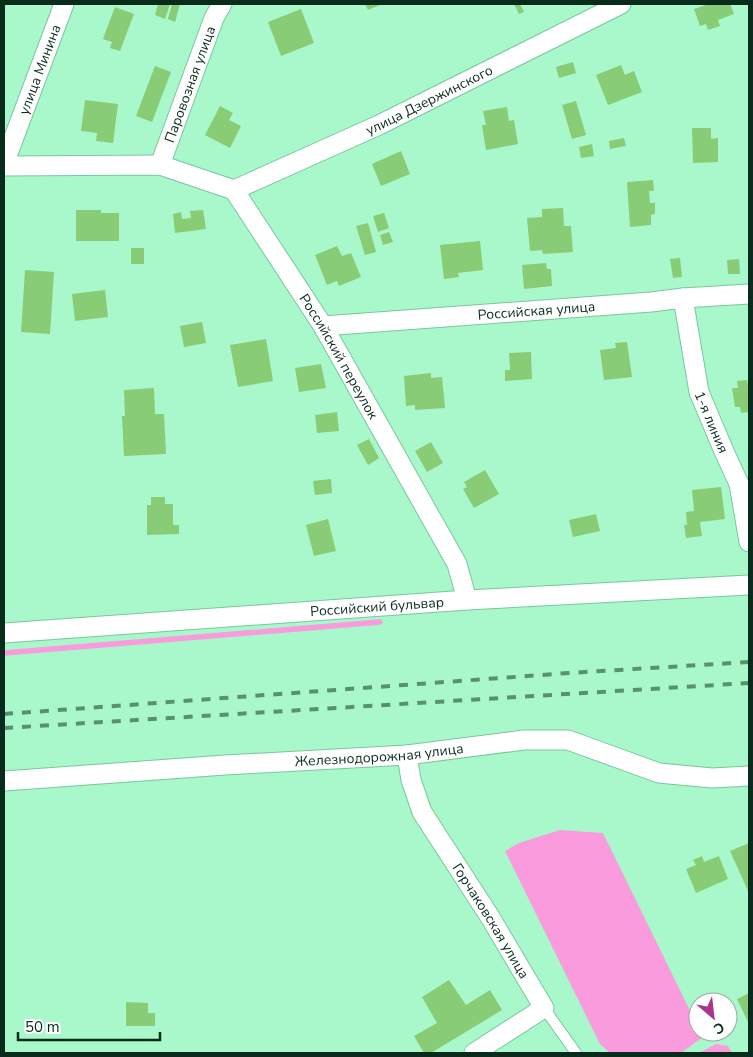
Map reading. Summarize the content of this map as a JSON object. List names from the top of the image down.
{
  "streets": {
    "street": [
      "улица Минина",
      "Паровозная улица",
      "улица Дзержинского",
      "Российская улица",
      "Российский переулок",
      "1-я линия",
      "Российский бульвар",
      "Железнодорожная улица",
      "Горчаковская улица"
    ]
  },
  "crossings": [
    ["улица Дзержинского", "Российский переулок"],
    ["Российская улица", "Российский переулок"],
    ["Российская улица", "1-я линия"],
    ["Российский переулок", "Российский бульвар"],
    ["Железнодорожная улица", "Горчаковская улица"]
  ],
  "scale_bar": "50 m",
  "north": "bottom right"
}
